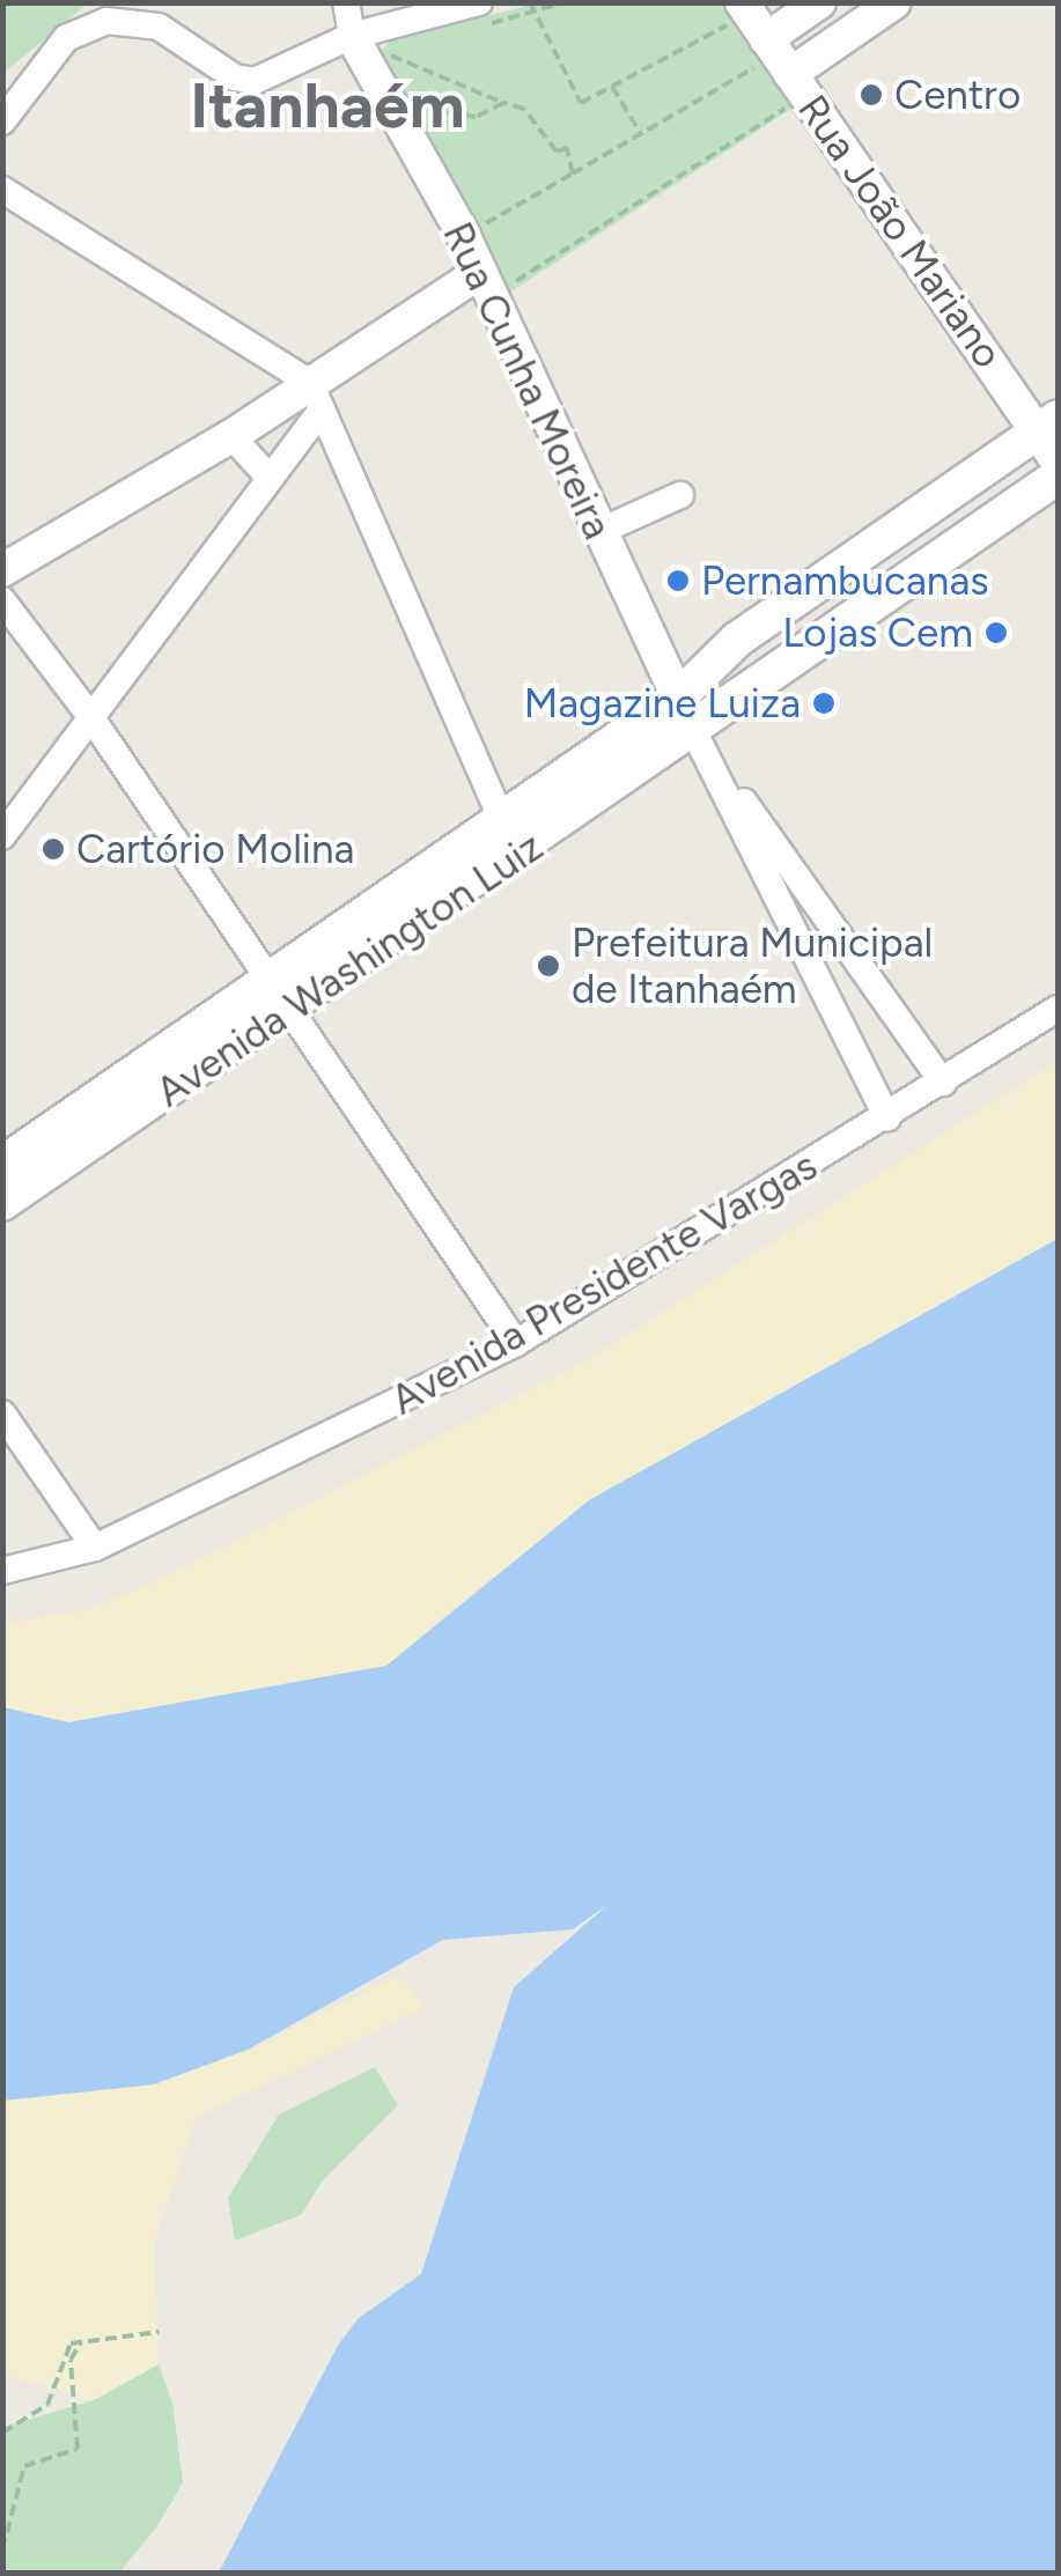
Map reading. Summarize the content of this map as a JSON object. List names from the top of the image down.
{
  "streets": {
    "main road": ["Avenida Washington Luiz"],
    "street": ["Rua João Mariano", "Rua Cunha Moreira", "Avenida Presidente Vargas"]
  },
  "crossings": [
    ["Rua João Mariano", "Avenida Washington Luiz"],
    ["Rua Cunha Moreira", "Avenida Washington Luiz"]
  ],
  "districts": ["Itanhaém"],
  "places": [
    "Centro",
    "Pernambucanas",
    "Lojas Cem",
    "Magazine Luiza",
    "Cartório Molina",
    "Prefeitura Municipal de Itanhaém"
  ]
}
